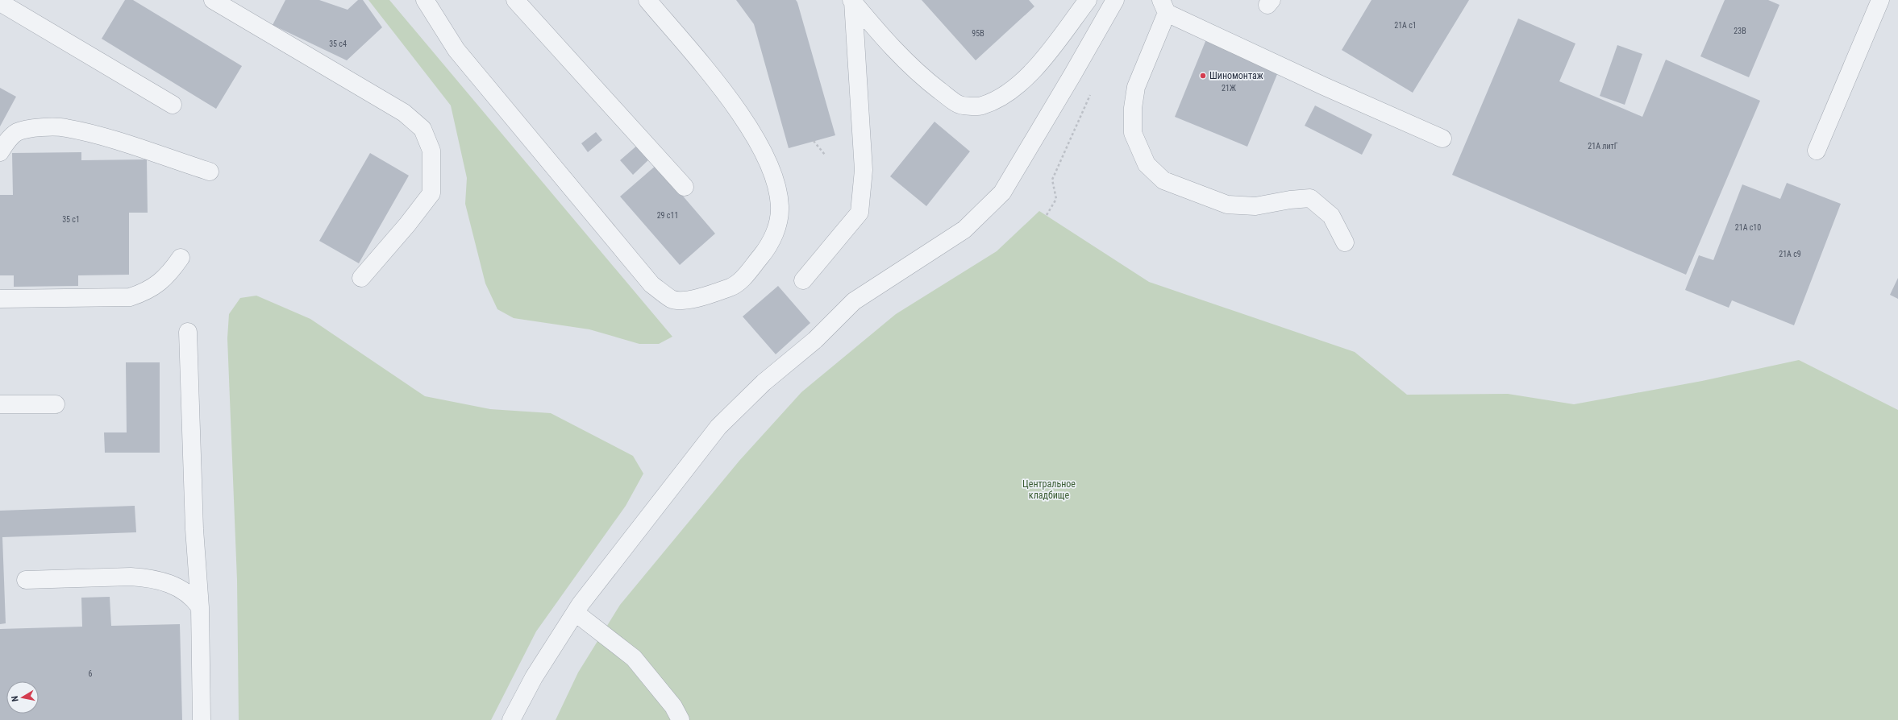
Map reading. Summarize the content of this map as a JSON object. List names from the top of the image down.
{
  "parks": ["Центральное кладбище"],
  "places": ["Шиномонтаж"],
  "house_numbers": [
    "21А с1",
    "23В",
    "95В",
    "35 с4",
    "21Ж",
    "21А литГ",
    "29 с11",
    "35 с1",
    "21А с10",
    "21А с9",
    "6"
  ],
  "north": "left"
}
